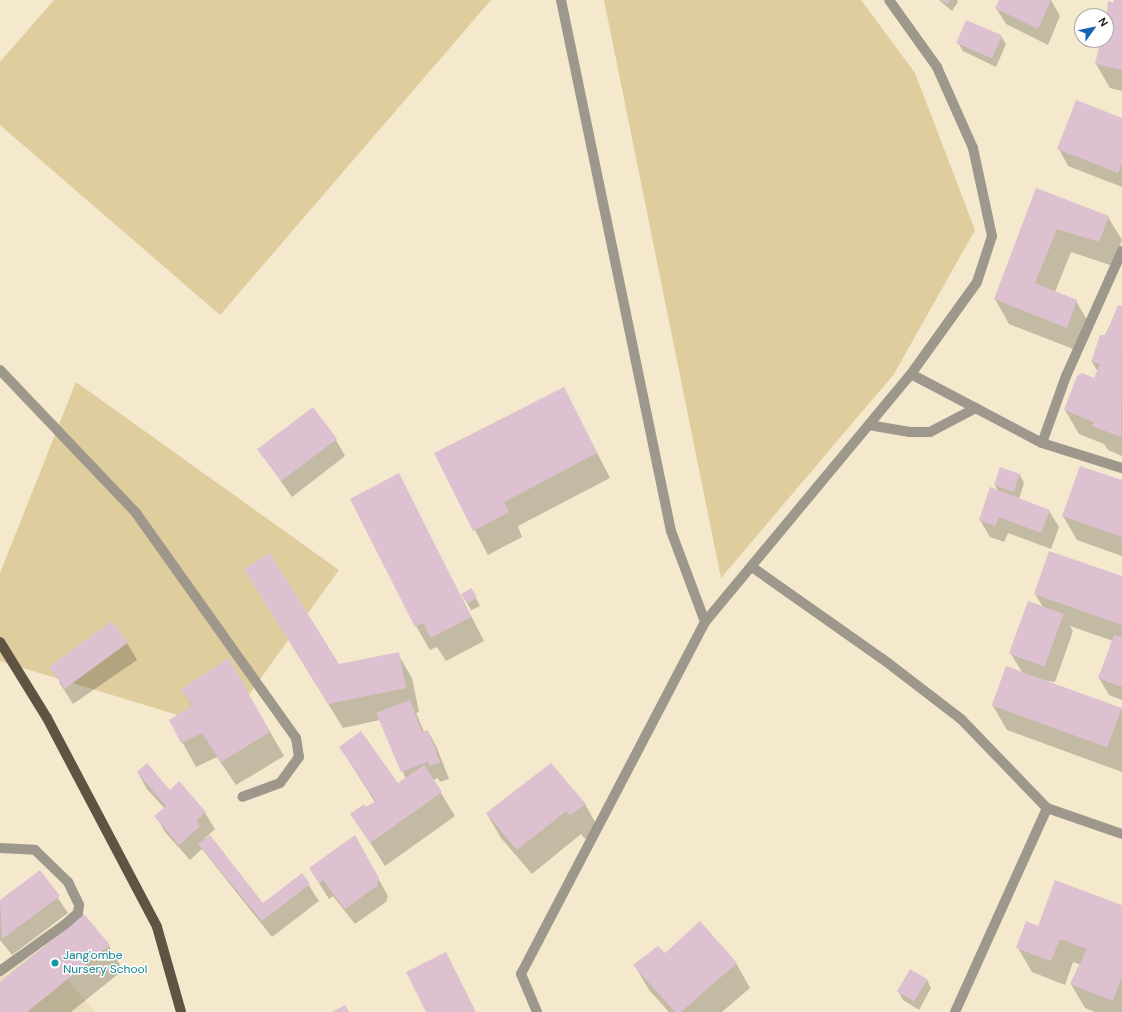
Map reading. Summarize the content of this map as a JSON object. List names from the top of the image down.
{
  "places": ["Jang'ombe Nursery School"],
  "north": "top right"
}
